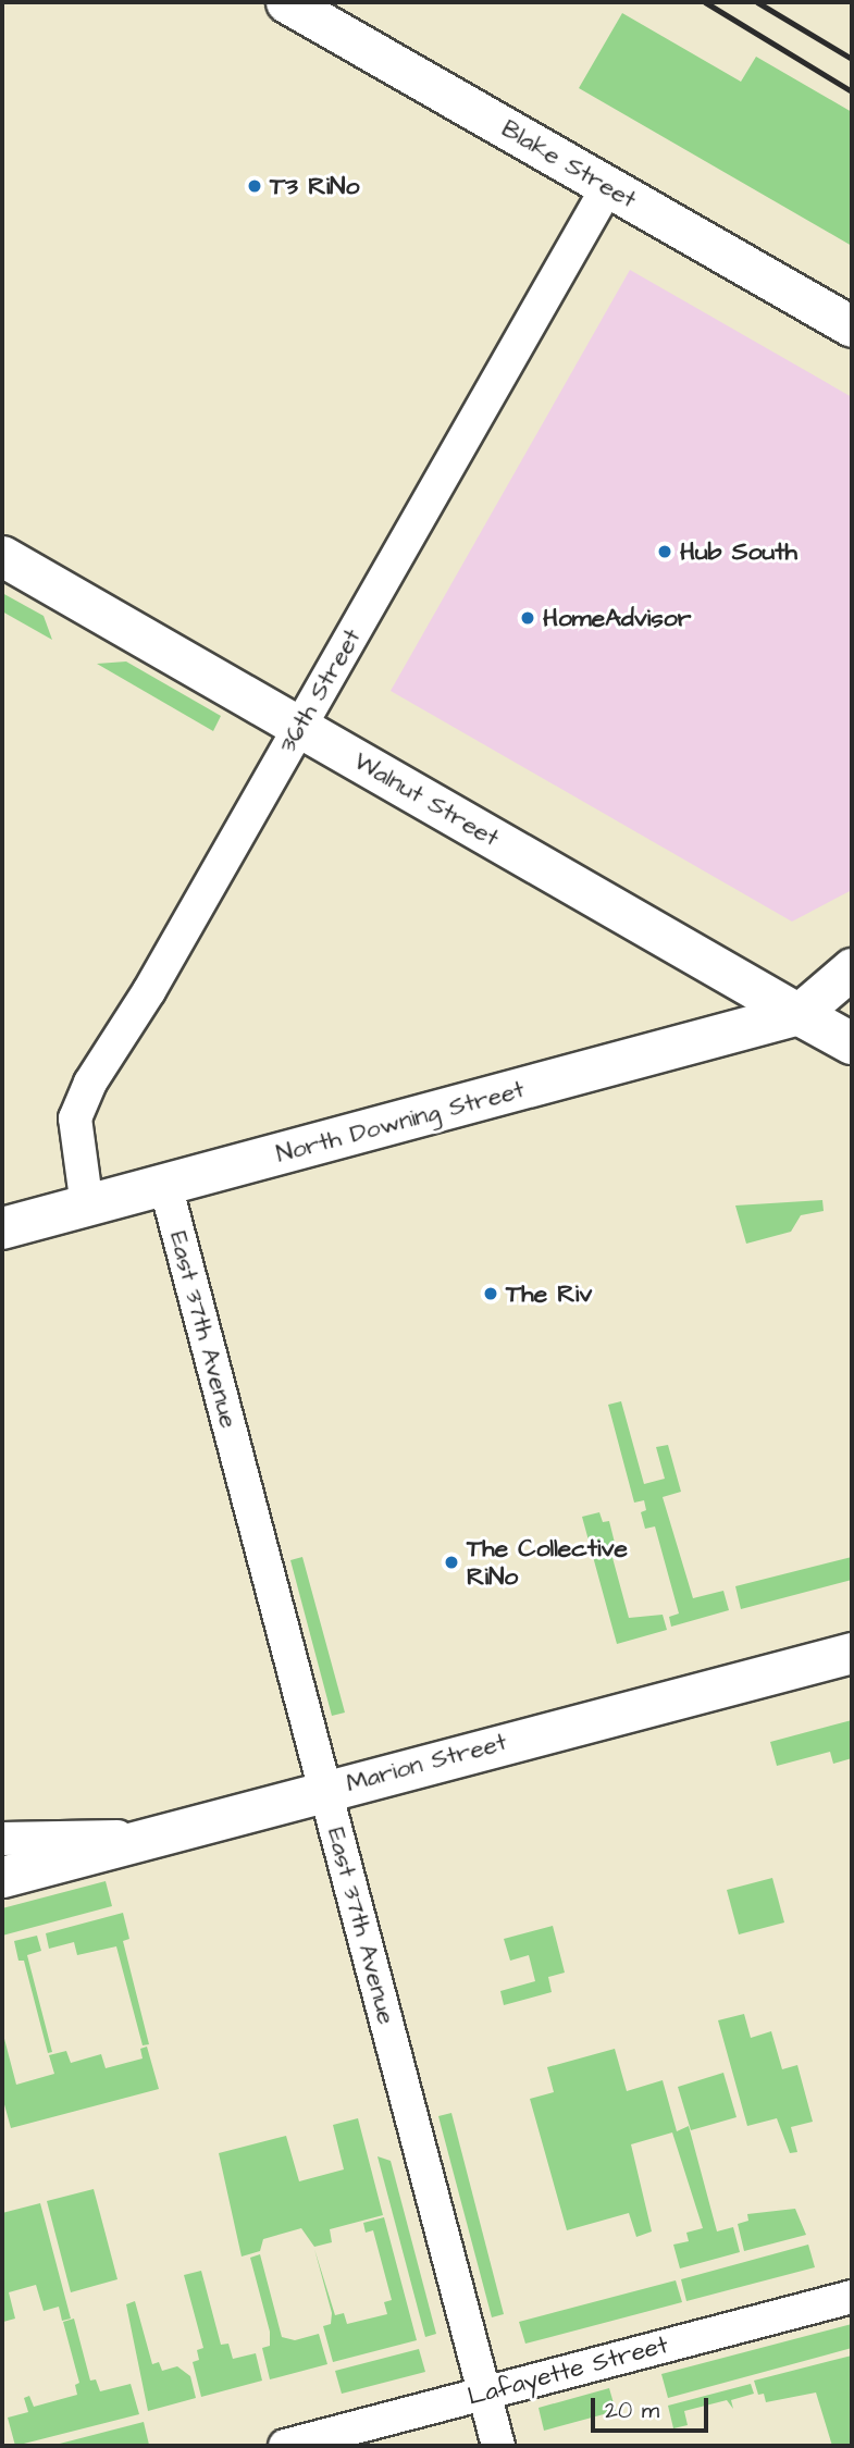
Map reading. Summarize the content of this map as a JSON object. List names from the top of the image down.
{
  "streets": {
    "main road": ["Walnut Street", "North Downing Street"],
    "street": [
      "Blake Street",
      "36th Street",
      "East 37th Avenue",
      "Marion Street",
      "Lafayette Street"
    ]
  },
  "crossings": [
    ["Blake Street", "36th Street"],
    ["36th Street", "Walnut Street"],
    ["36th Street", "North Downing Street"],
    ["Walnut Street", "North Downing Street"],
    ["North Downing Street", "East 37th Avenue"],
    ["East 37th Avenue", "Marion Street"],
    ["East 37th Avenue", "Lafayette Street"]
  ],
  "places": [
    "T3 RiNo",
    "Hub South",
    "HomeAdvisor",
    "The Riv",
    "The Collective RiNo"
  ],
  "scale_bar": "20 m"
}
